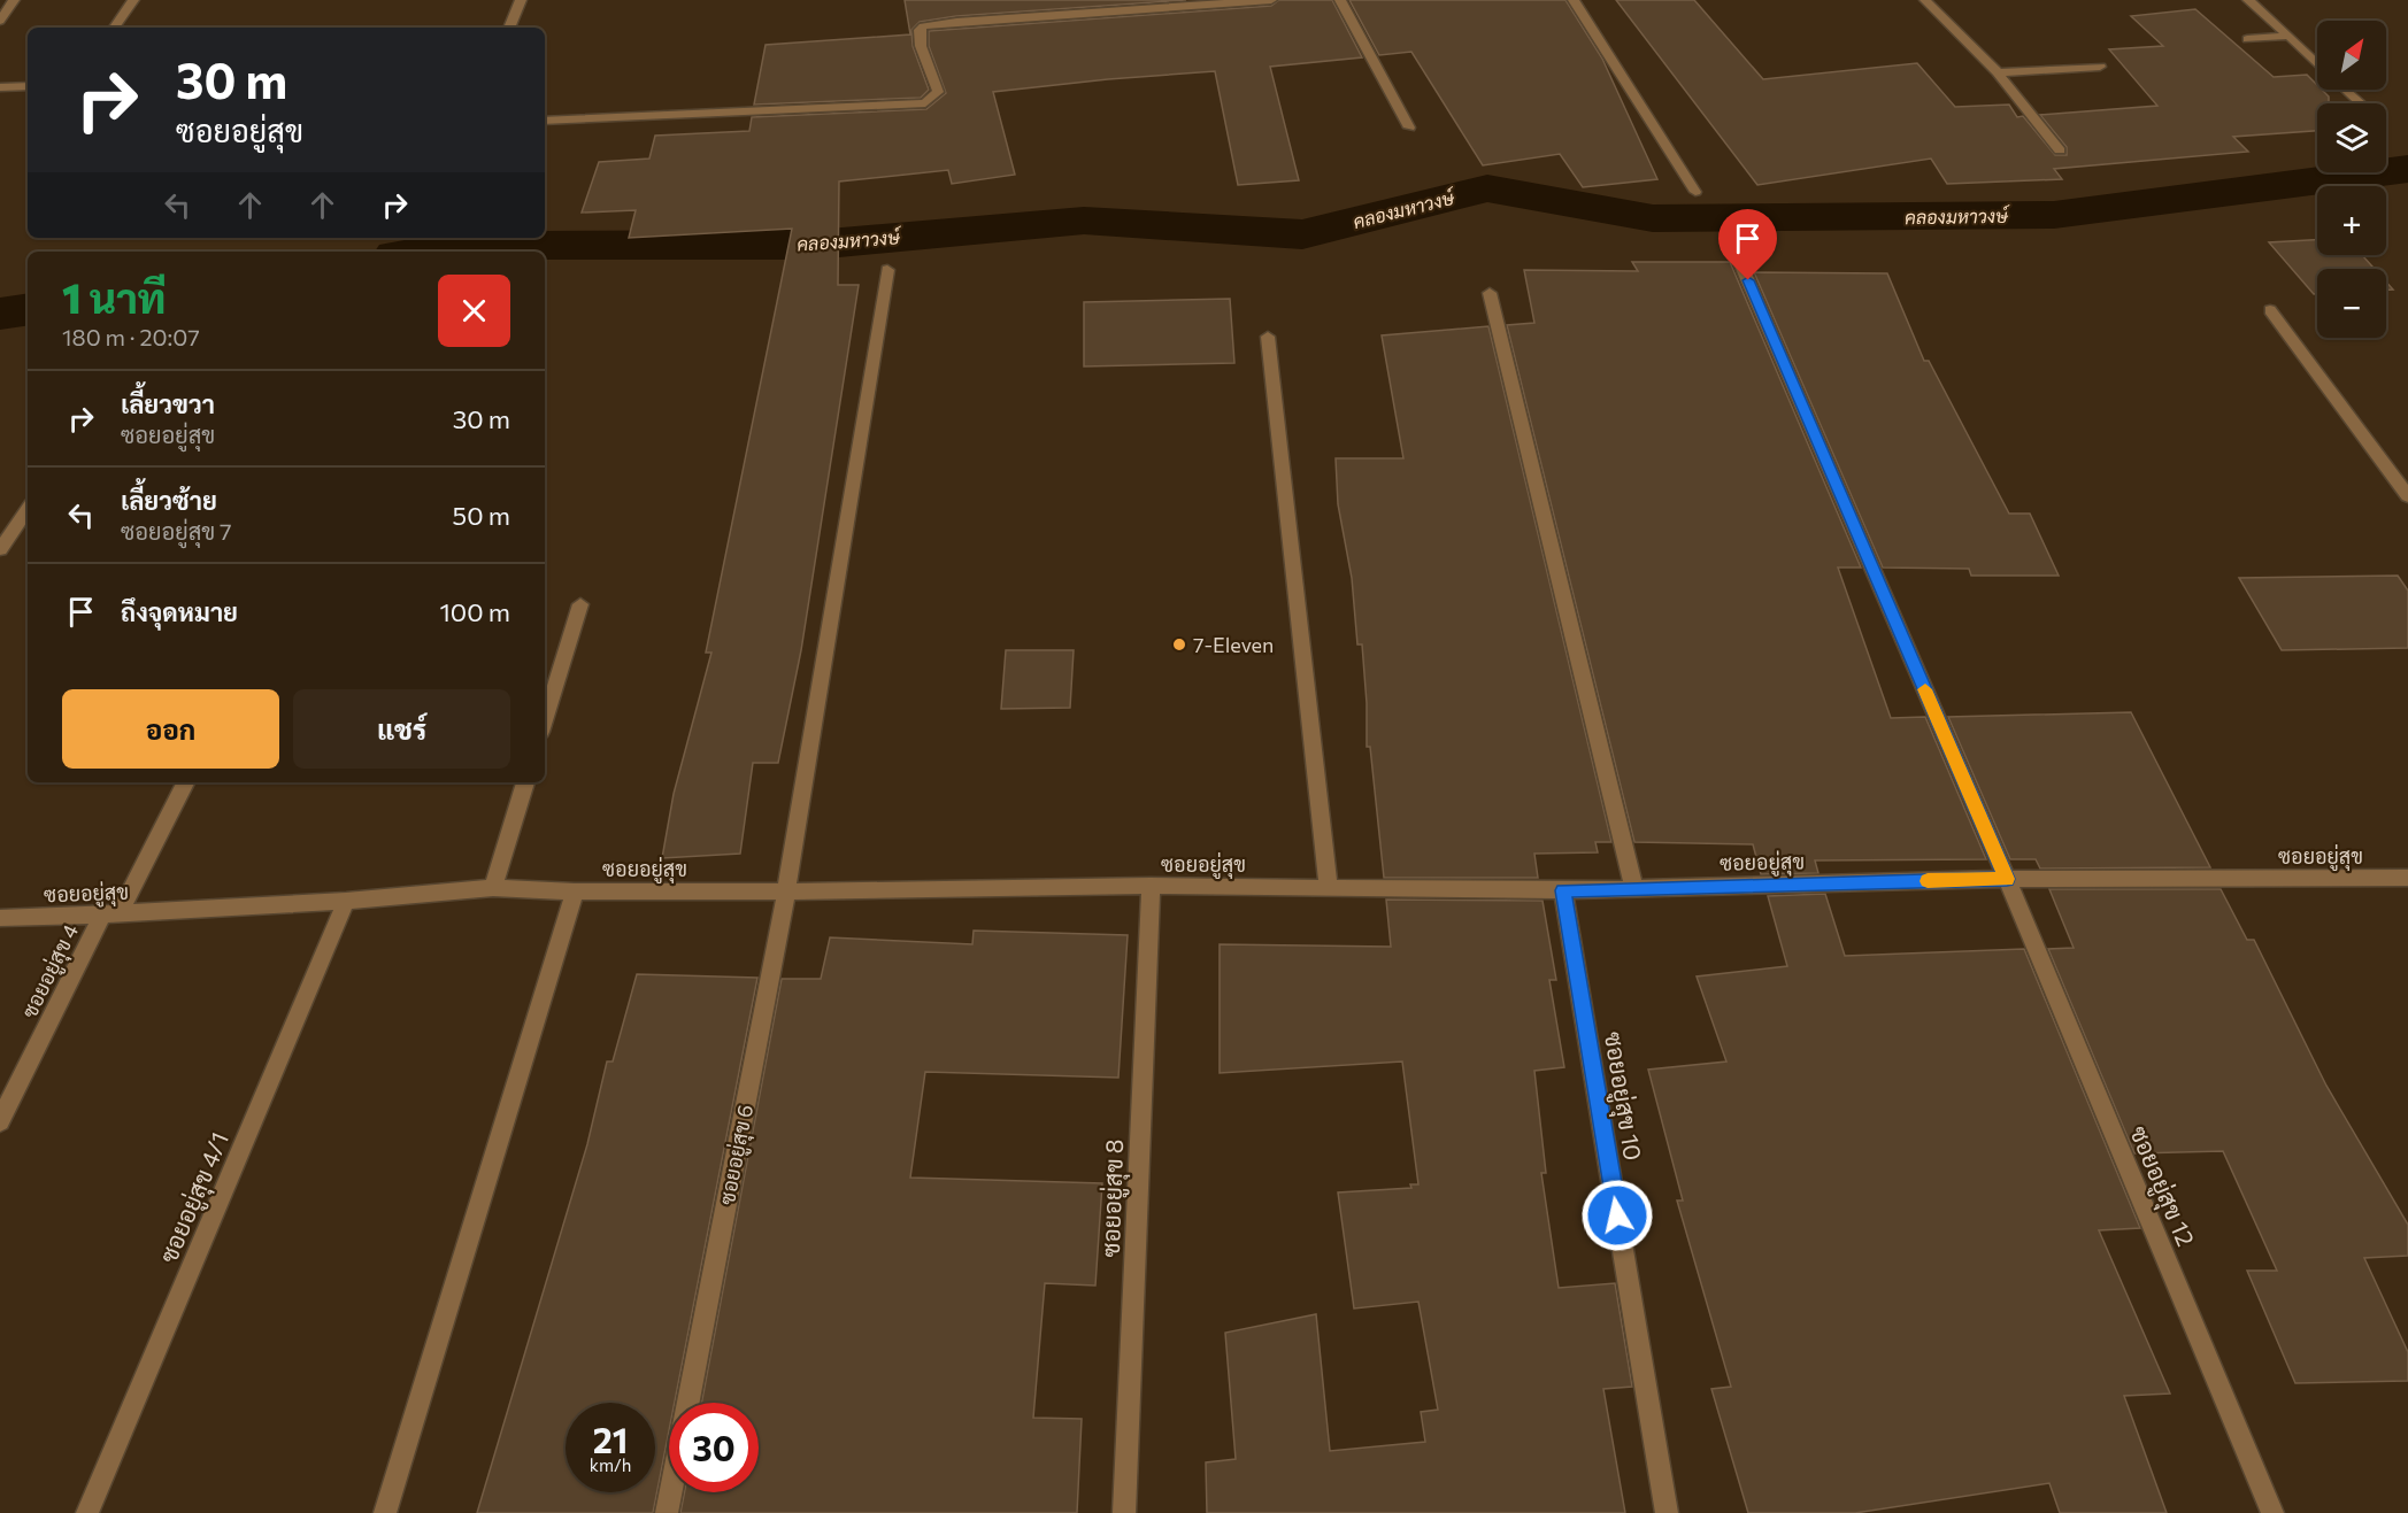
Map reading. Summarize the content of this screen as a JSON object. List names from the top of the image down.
{
  "streets": {
    "street": [
      "ซอยอยู่สุข",
      "ซอยอยู่สุข 4",
      "ซอยอยู่สุข 10",
      "ซอยอยู่สุข 6",
      "ซอยอยู่สุข 12",
      "ซอยอยู่สุข 4/1",
      "ซอยอยู่สุข 8"
    ]
  },
  "crossings": [
    ["ซอยอยู่สุข", "ซอยอยู่สุข 4"],
    ["ซอยอยู่สุข", "ซอยอยู่สุข 10"],
    ["ซอยอยู่สุข", "ซอยอยู่สุข 6"],
    ["ซอยอยู่สุข", "ซอยอยู่สุข 12"],
    ["ซอยอยู่สุข", "ซอยอยู่สุข 4/1"],
    ["ซอยอยู่สุข", "ซอยอยู่สุข 8"]
  ],
  "water": ["คลองมหาวงษ์"],
  "places": ["7-Eleven"],
  "north": "top right",
  "page": {
    "map_buttons": ["+", "−"],
    "turn": ["30 m", "ซอยอยู่สุข"],
    "heading": ["1 นาที", "180 m · 20:07"],
    "list": [
      {
        "name": "เลี้ยวขวา",
        "note": "ซอยอยู่สุข",
        "value": "30 m"
      },
      {
        "name": "เลี้ยวซ้าย",
        "note": "ซอยอยู่สุข 7",
        "value": "50 m"
      },
      {
        "name": "ถึงจุดหมาย",
        "value": "100 m"
      }
    ],
    "buttons": ["ออก", "แชร์"],
    "speed": "21 km/h",
    "limit": "30"
  }
}
